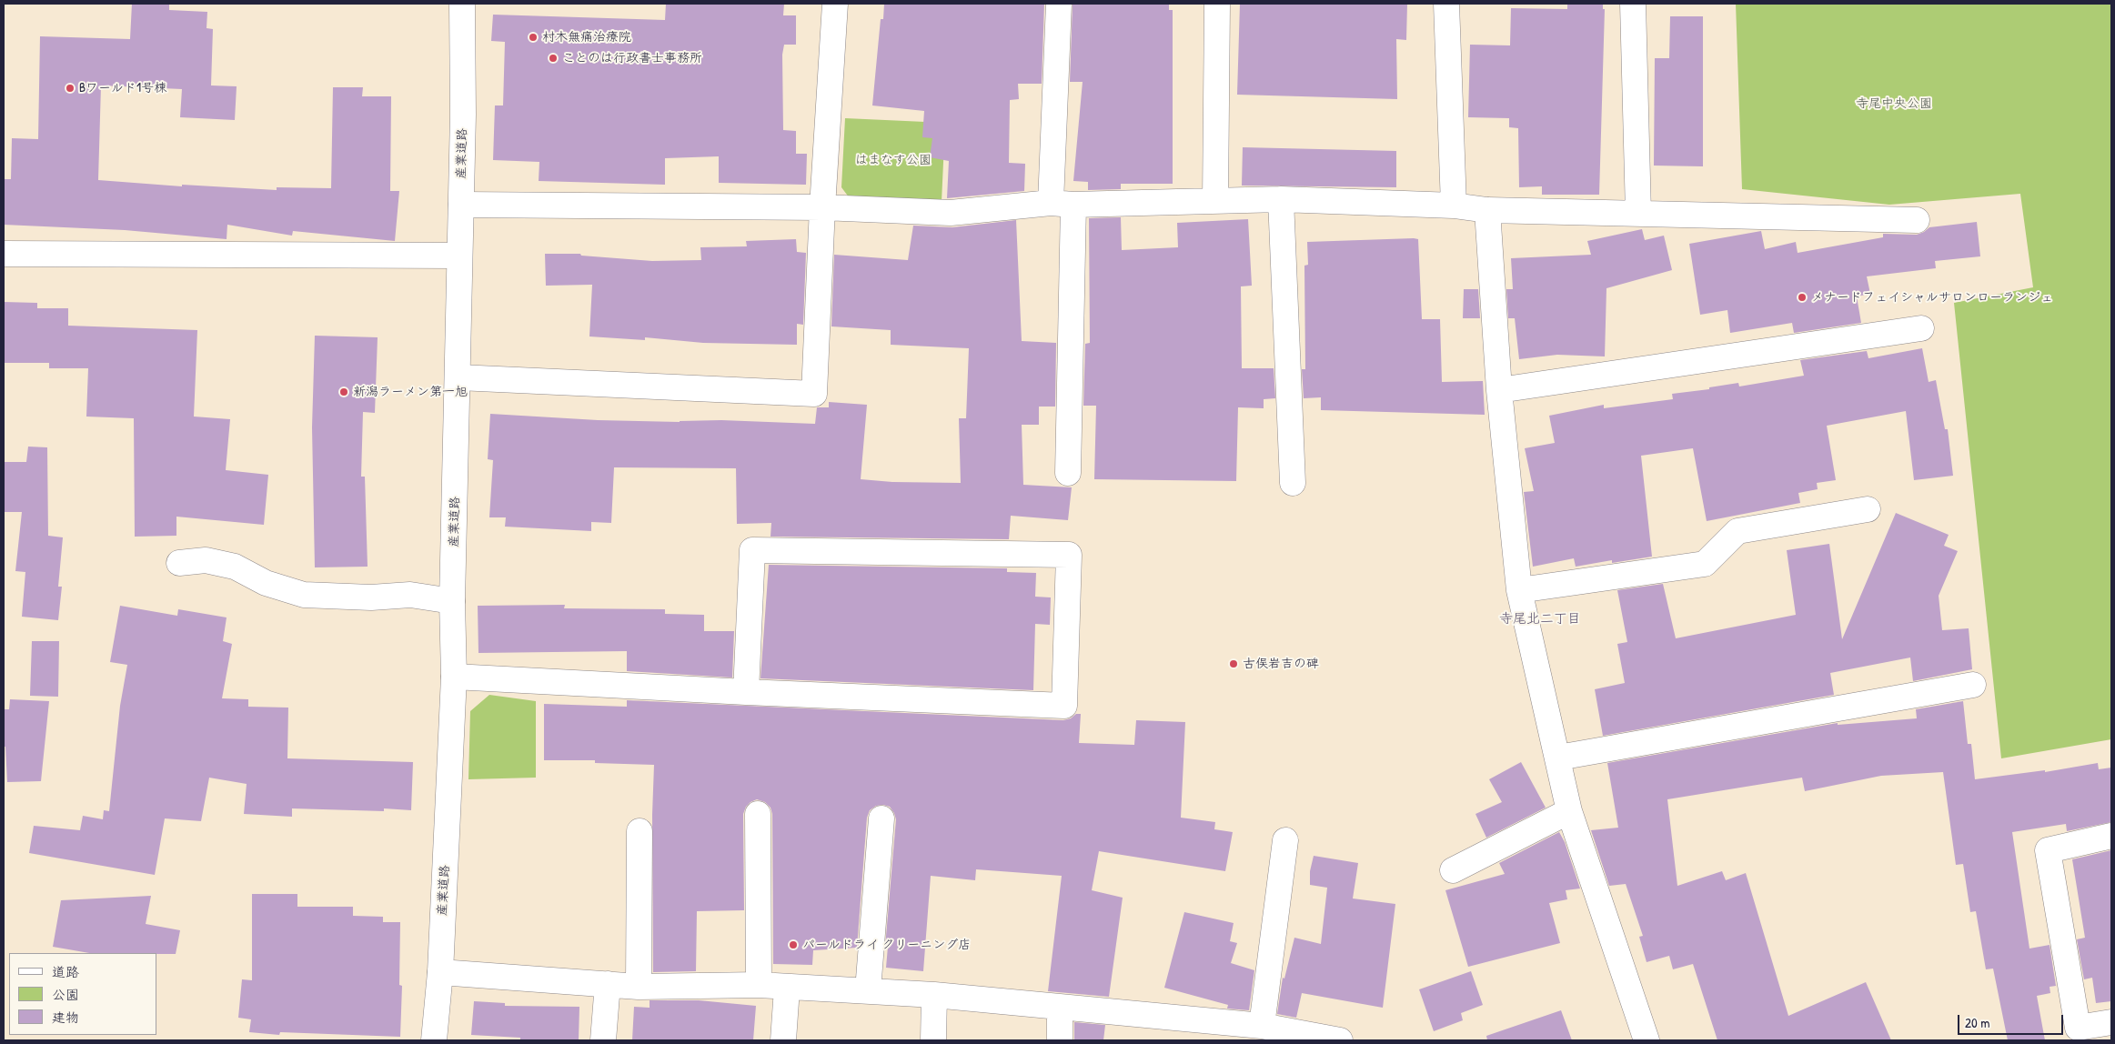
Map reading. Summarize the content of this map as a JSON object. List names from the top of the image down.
{
  "streets": {
    "street": ["産業道路"]
  },
  "districts": ["寺尾北二丁目"],
  "parks": ["寺尾中央公園", "はまなす公園"],
  "places": [
    "村木無痛治療院",
    "ことのは行政書士事務所",
    "Bワールド1号棟",
    "メナードフェイシャルサロンローランジェ",
    "新潟ラーメン第一旭",
    "古俣岩吉の碑",
    "パールドライ クリーニング店"
  ],
  "legend": ["道路", "公園", "建物"],
  "scale_bar": "20 m"
}
